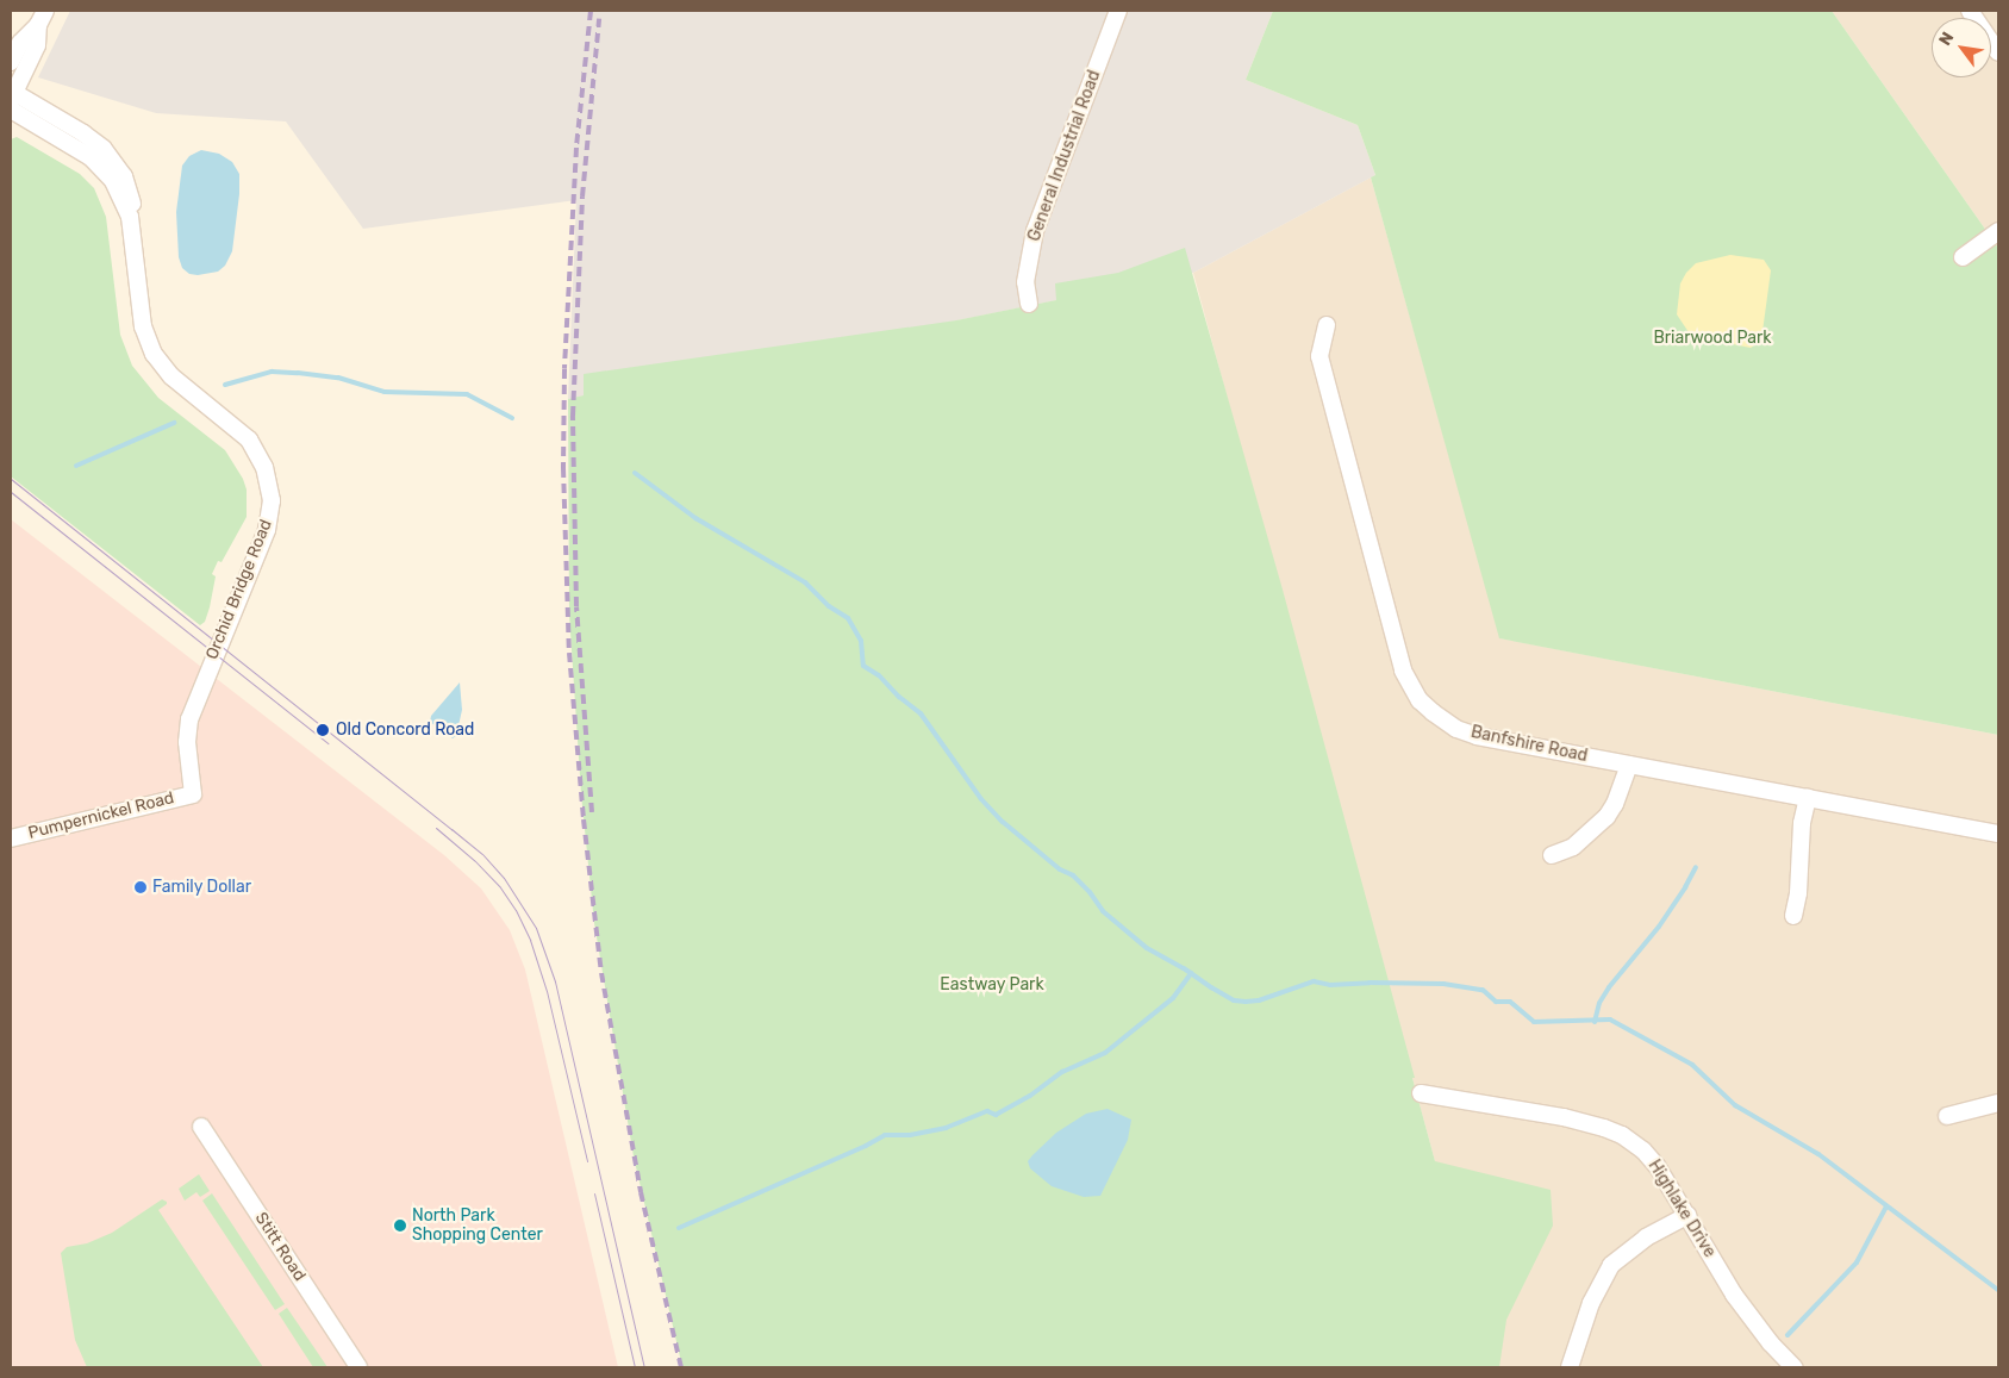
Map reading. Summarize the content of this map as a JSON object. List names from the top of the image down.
{
  "streets": {
    "street": [
      "General Industrial Road",
      "Orchid Bridge Road",
      "Banfshire Road",
      "Pumpernickel Road",
      "Highlake Drive",
      "Stitt Road"
    ]
  },
  "crossings": [
    ["Orchid Bridge Road", "Pumpernickel Road"]
  ],
  "parks": ["Briarwood Park", "Eastway Park"],
  "places": ["Old Concord Road", "Family Dollar", "North Park Shopping Center"],
  "north": "top left"
}
